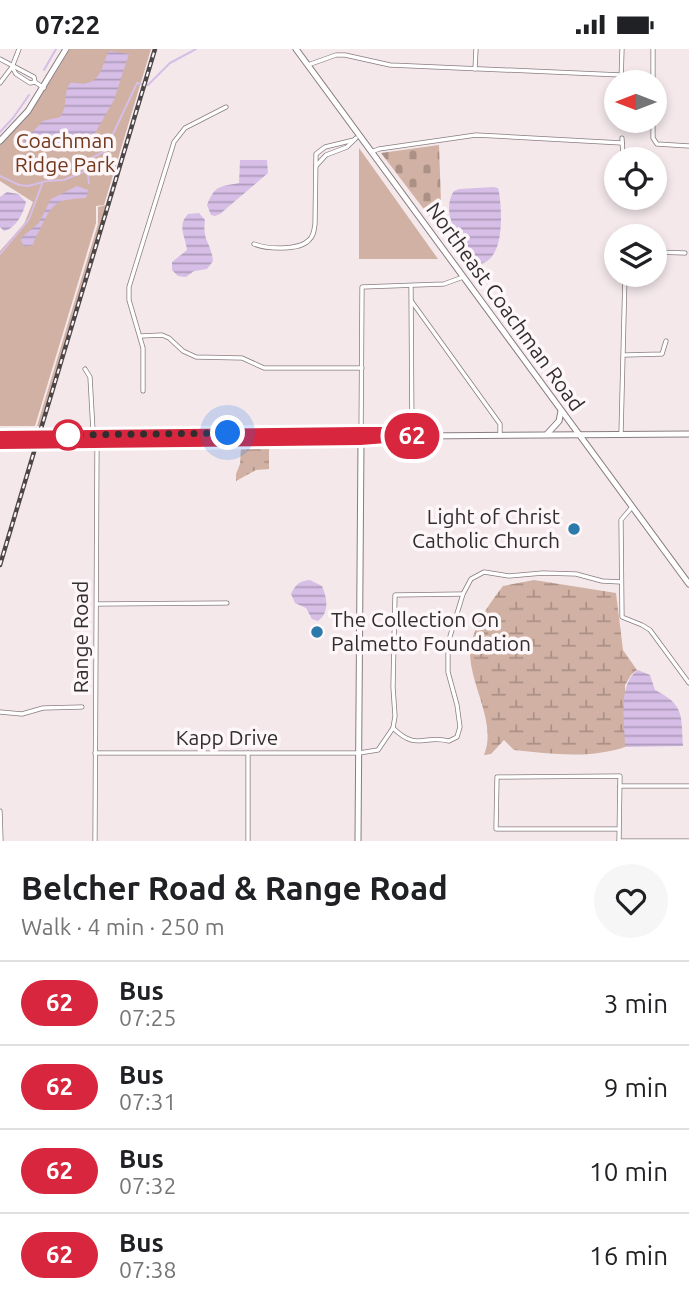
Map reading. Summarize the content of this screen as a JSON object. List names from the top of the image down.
{
  "streets": {
    "main road": ["Northeast Coachman Road"],
    "street": ["Range Road", "Kapp Drive"]
  },
  "crossings": [
    ["Range Road", "Kapp Drive"]
  ],
  "parks": ["Coachman Ridge Park"],
  "places": ["Light of Christ Catholic Church", "The Collection On Palmetto Foundation"],
  "lines": ["bus line 62"],
  "north": "left",
  "page": {
    "status": "07:22",
    "on_map": "62",
    "heading": ["Belcher Road & Range Road", "Walk · 4 min · 250 m"],
    "list": [
      {
        "mark": "62",
        "name": "Bus",
        "note": "07:25",
        "value": "3 min"
      },
      {
        "mark": "62",
        "name": "Bus",
        "note": "07:31",
        "value": "9 min"
      },
      {
        "mark": "62",
        "name": "Bus",
        "note": "07:32",
        "value": "10 min"
      },
      {
        "mark": "62",
        "name": "Bus",
        "note": "07:38",
        "value": "16 min"
      }
    ]
  }
}
